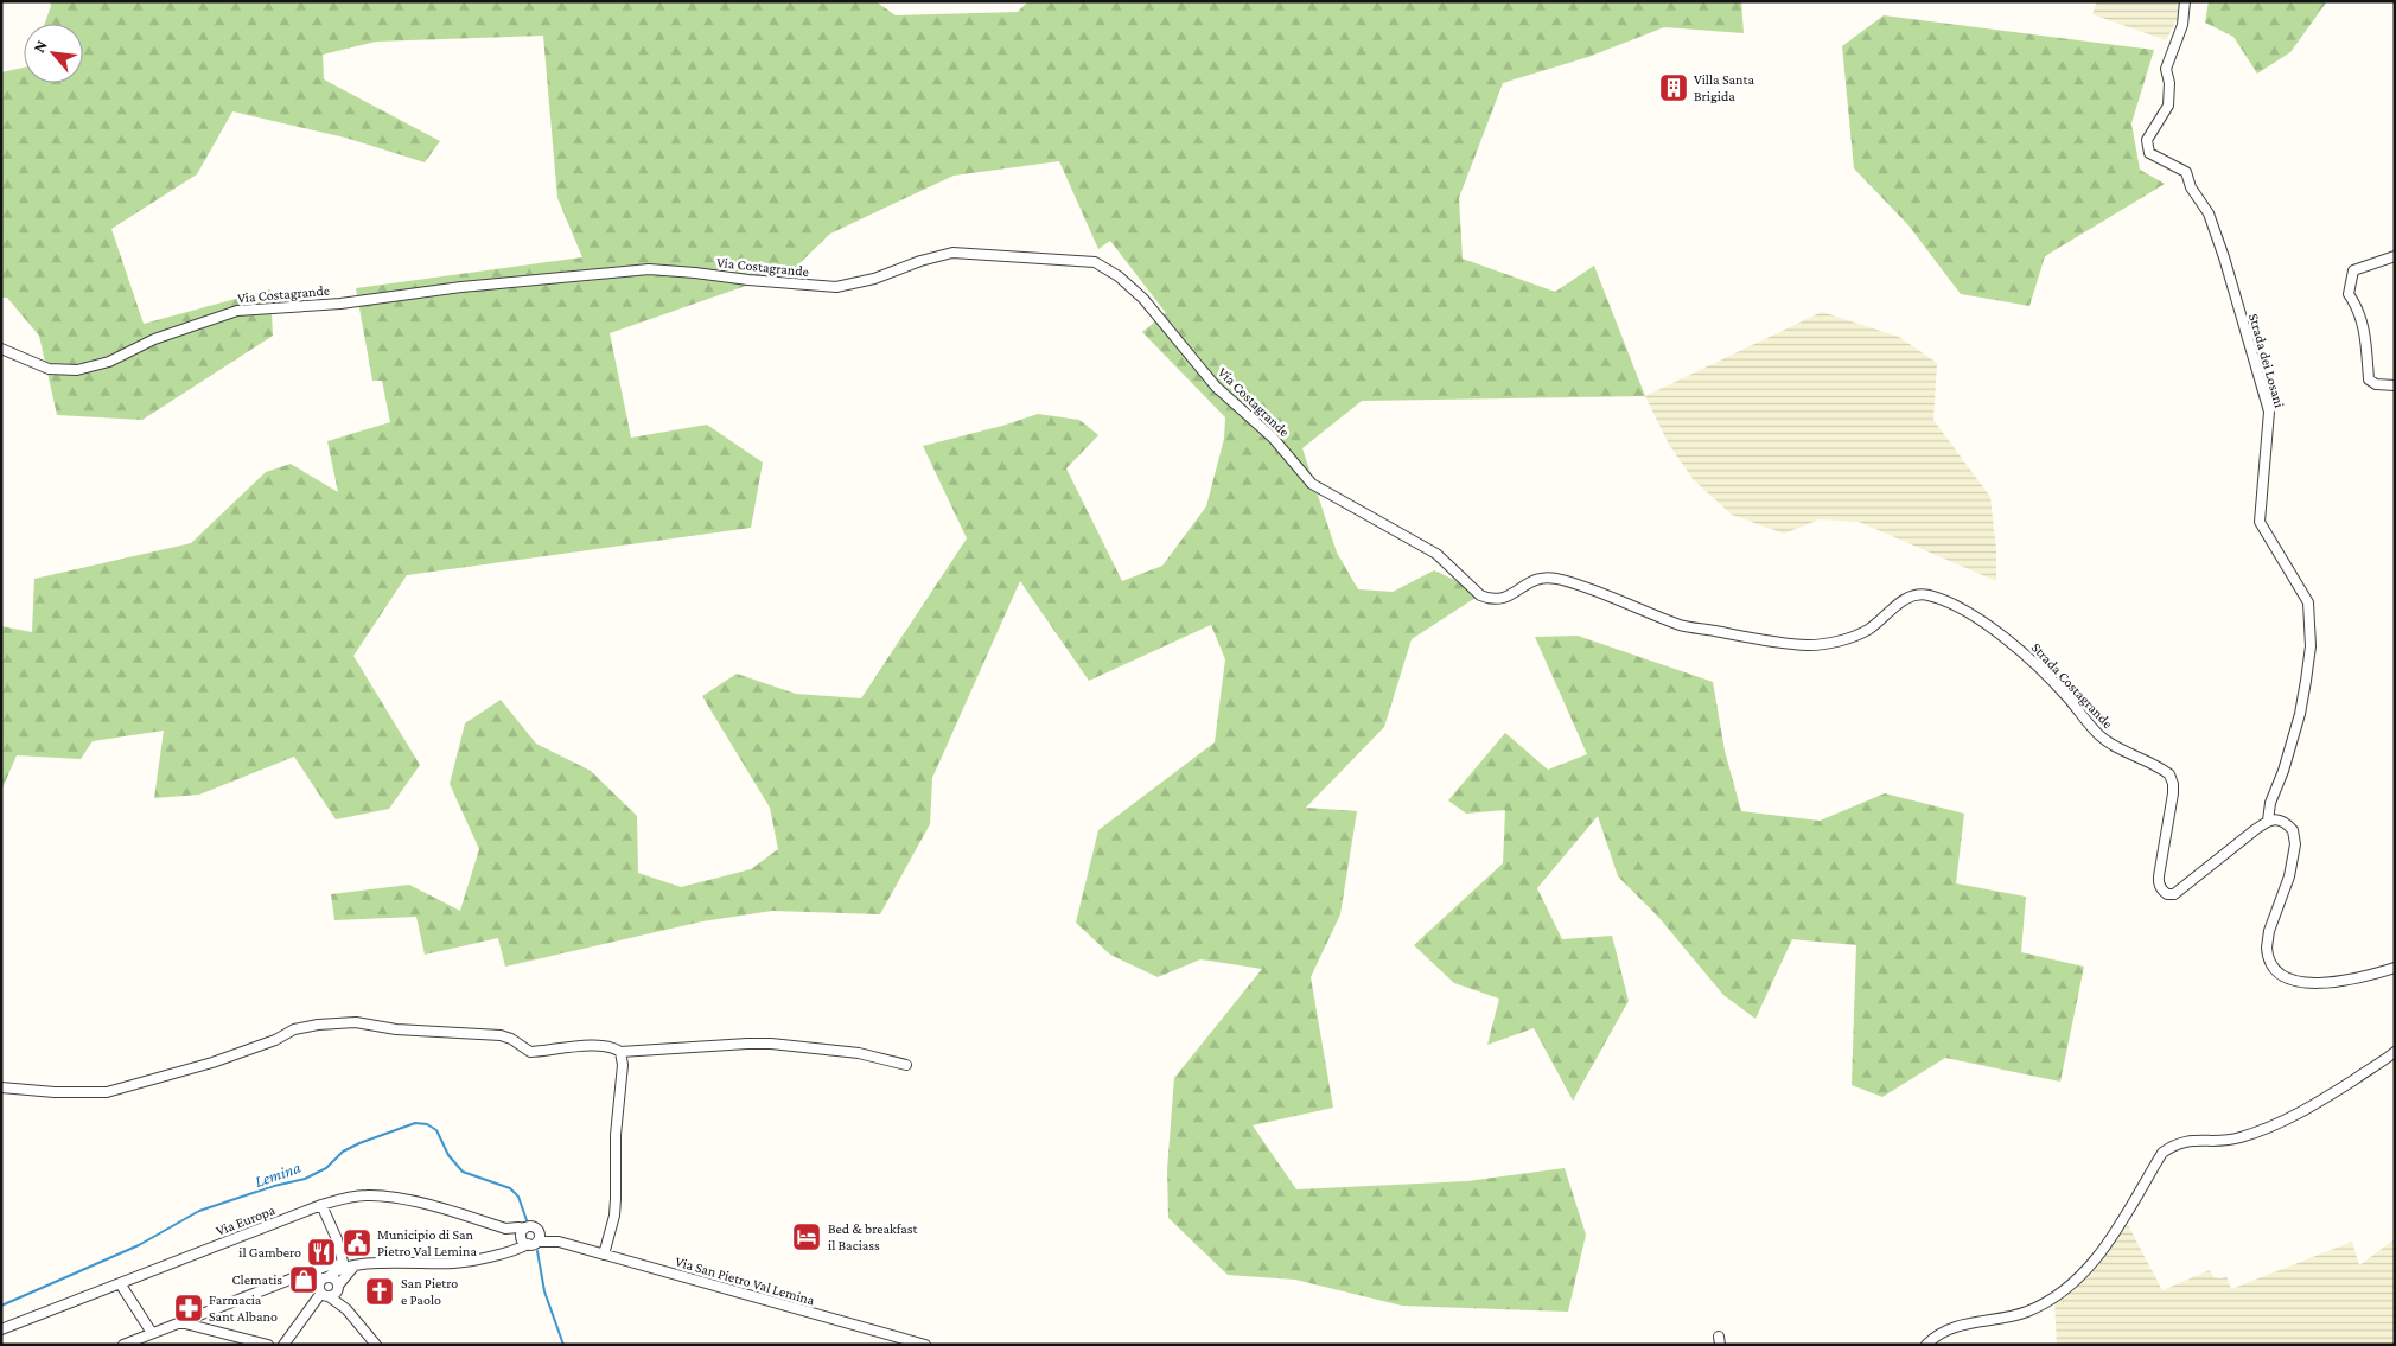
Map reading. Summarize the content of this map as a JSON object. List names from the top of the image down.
{
  "streets": {
    "street": [
      "Via Costagrande",
      "Strada dei Losani",
      "Strada Costagrande",
      "Via Europa",
      "Via San Pietro Val Lemina"
    ]
  },
  "crossings": [
    ["Via Costagrande", "Strada Costagrande"],
    ["Strada dei Losani", "Strada Costagrande"],
    ["Via Europa", "Via San Pietro Val Lemina"]
  ],
  "water": ["Lemina"],
  "places": {
    "building": ["Villa Santa Brigida"],
    "hotel": ["Bed & breakfast il Baciass"],
    "public building": ["Municipio di San Pietro Val Lemina"],
    "restaurant": ["il Gambero"],
    "shop": ["Clematis"],
    "church": ["San Pietro e Paolo"],
    "pharmacy": ["Farmacia Sant Albano"]
  },
  "north": "top left"
}
